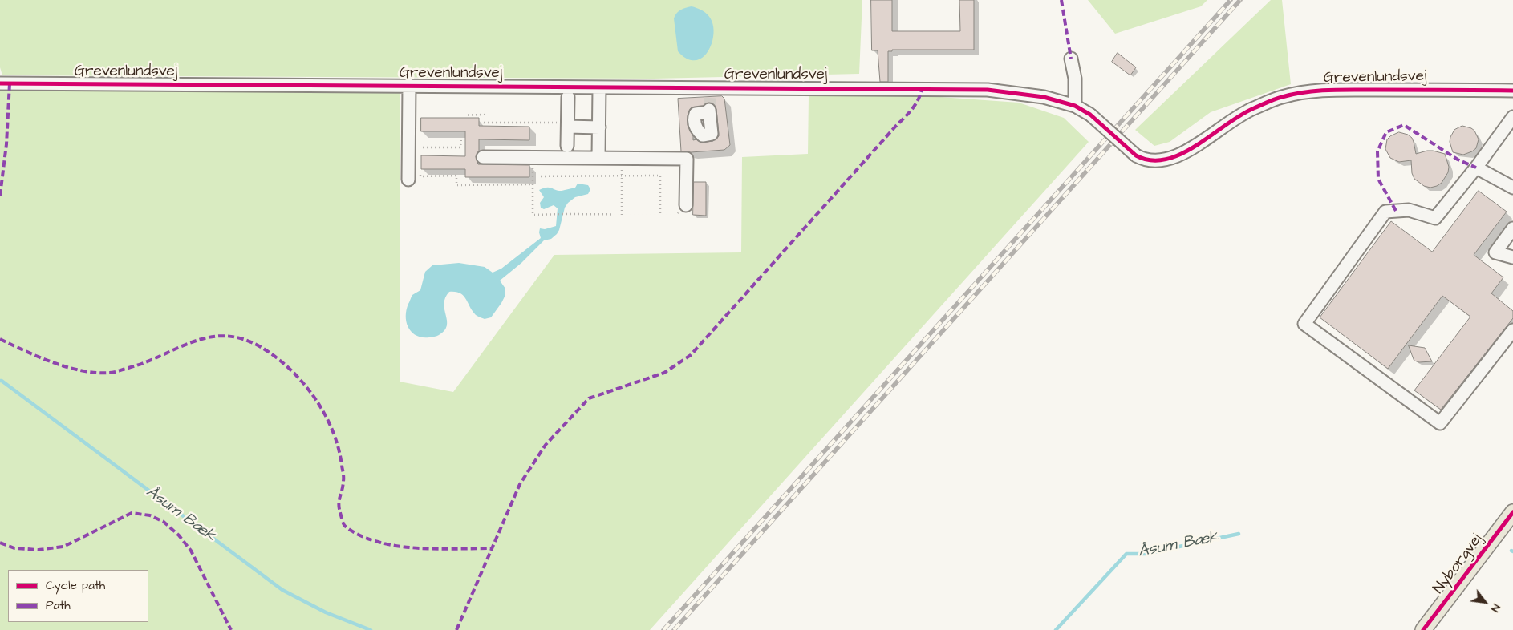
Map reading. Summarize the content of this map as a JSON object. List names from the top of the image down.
{
  "streets": {
    "main road": ["Nyborgvej"],
    "street": ["Grevenlundsvej"]
  },
  "water": ["Åsum Bæk"],
  "legend": ["Cycle path", "Path"],
  "north": "bottom right"
}
